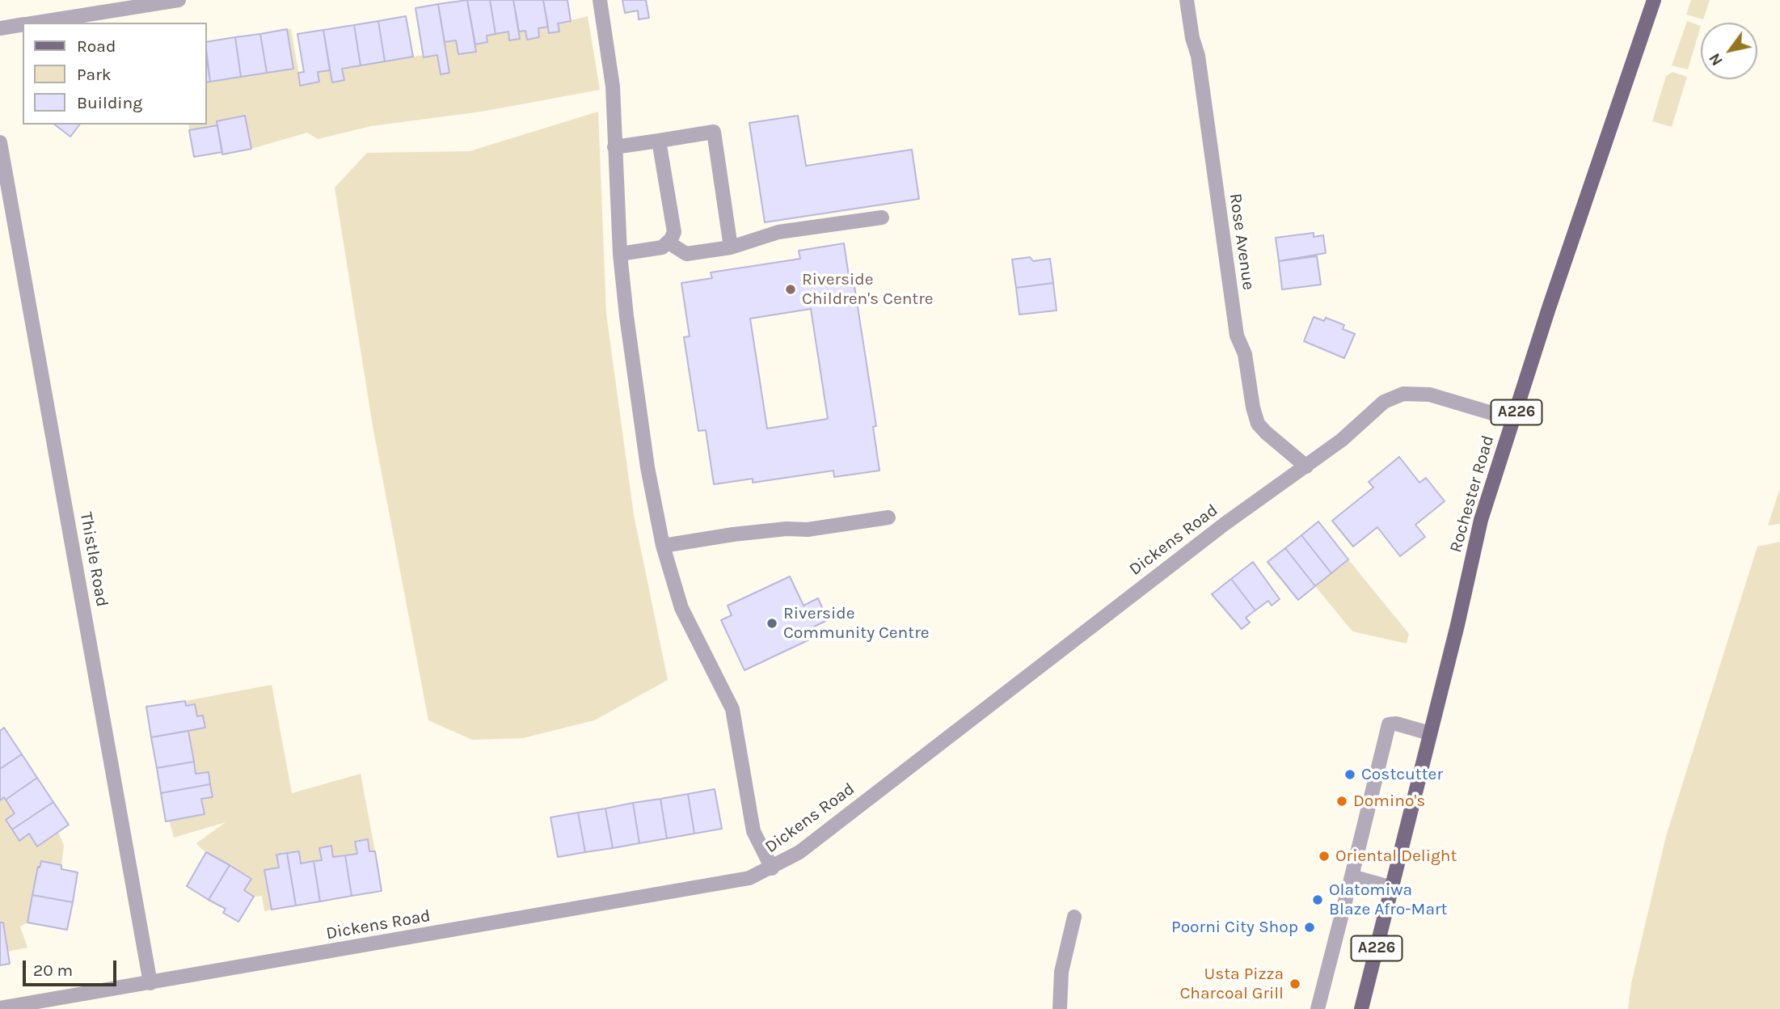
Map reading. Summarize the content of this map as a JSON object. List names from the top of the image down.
{
  "streets": {
    "main road": ["A226", "Rochester Road"],
    "street": ["Rose Avenue", "Dickens Road", "Thistle Road"]
  },
  "crossings": [
    ["Rose Avenue", "Dickens Road"],
    ["Rochester Road", "Dickens Road"],
    ["Dickens Road", "Thistle Road"]
  ],
  "places": [
    "Riverside Children's Centre",
    "Riverside Community Centre",
    "Costcutter",
    "Domino's",
    "Oriental Delight",
    "Olatomiwa Blaze Afro-Mart",
    "Poorni City Shop",
    "Usta Pizza Charcoal Grill"
  ],
  "legend": ["Road", "Park", "Building"],
  "scale_bar": "20 m",
  "north": "bottom left"
}
